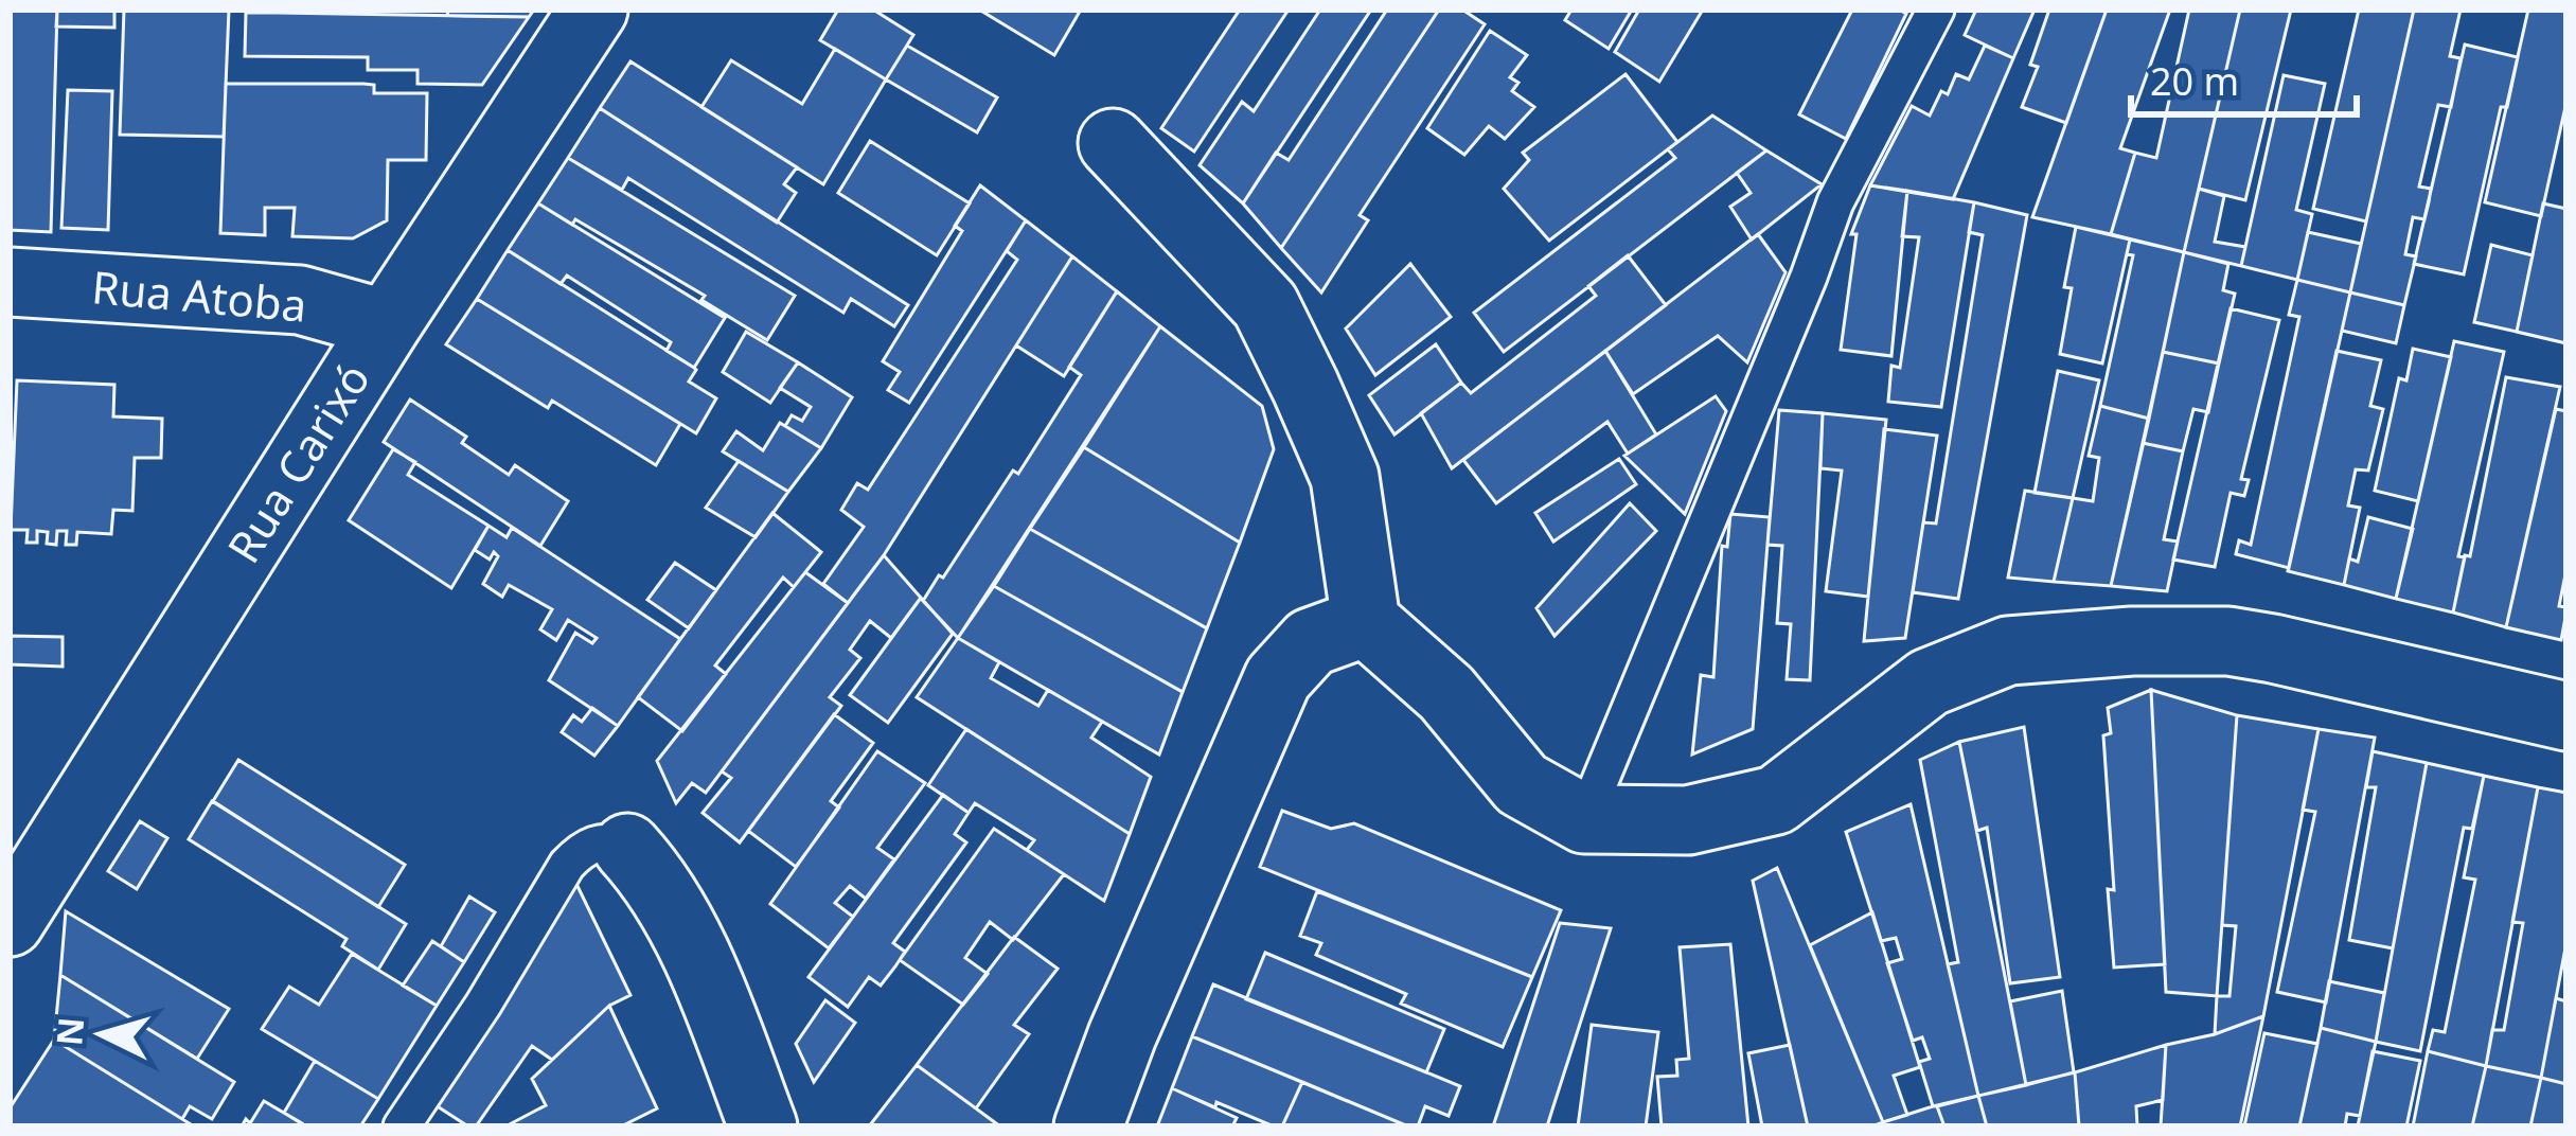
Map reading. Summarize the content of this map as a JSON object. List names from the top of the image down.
{
  "streets": {
    "street": ["Rua Atoba", "Rua Carixó"]
  },
  "crossings": [
    ["Rua Atoba", "Rua Carixó"]
  ],
  "scale_bar": "20 m",
  "north": "left"
}
